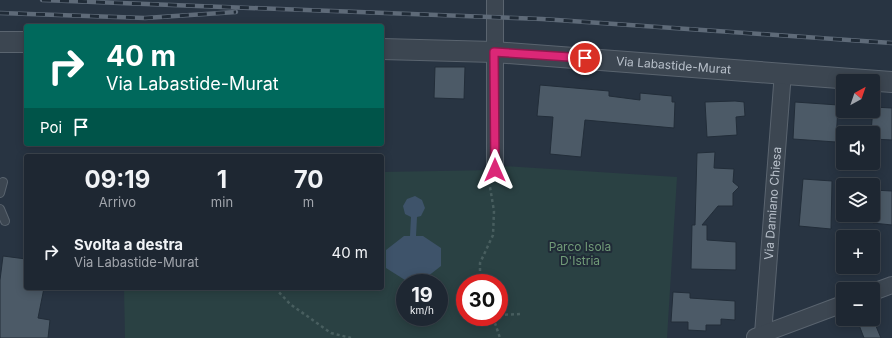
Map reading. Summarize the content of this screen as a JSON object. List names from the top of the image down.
{
  "streets": {
    "street": ["Via Labastide-Murat", "Via Damiano Chiesa"]
  },
  "crossings": [
    ["Via Labastide-Murat", "Via Damiano Chiesa"]
  ],
  "parks": ["Parco Isola D'Istria"],
  "north": "top right",
  "page": {
    "turn": ["40 m", "Via Labastide-Murat"],
    "map_buttons": ["+", "−"],
    "then": "Poi",
    "eta": [
      "09:19",
      "Arrivo",
      "1",
      "min",
      "70",
      "m"
    ],
    "list": [
      {
        "name": "Svolta a destra",
        "note": "Via Labastide-Murat",
        "value": "40 m"
      }
    ],
    "speed": "19 km/h",
    "limit": "30"
  }
}
